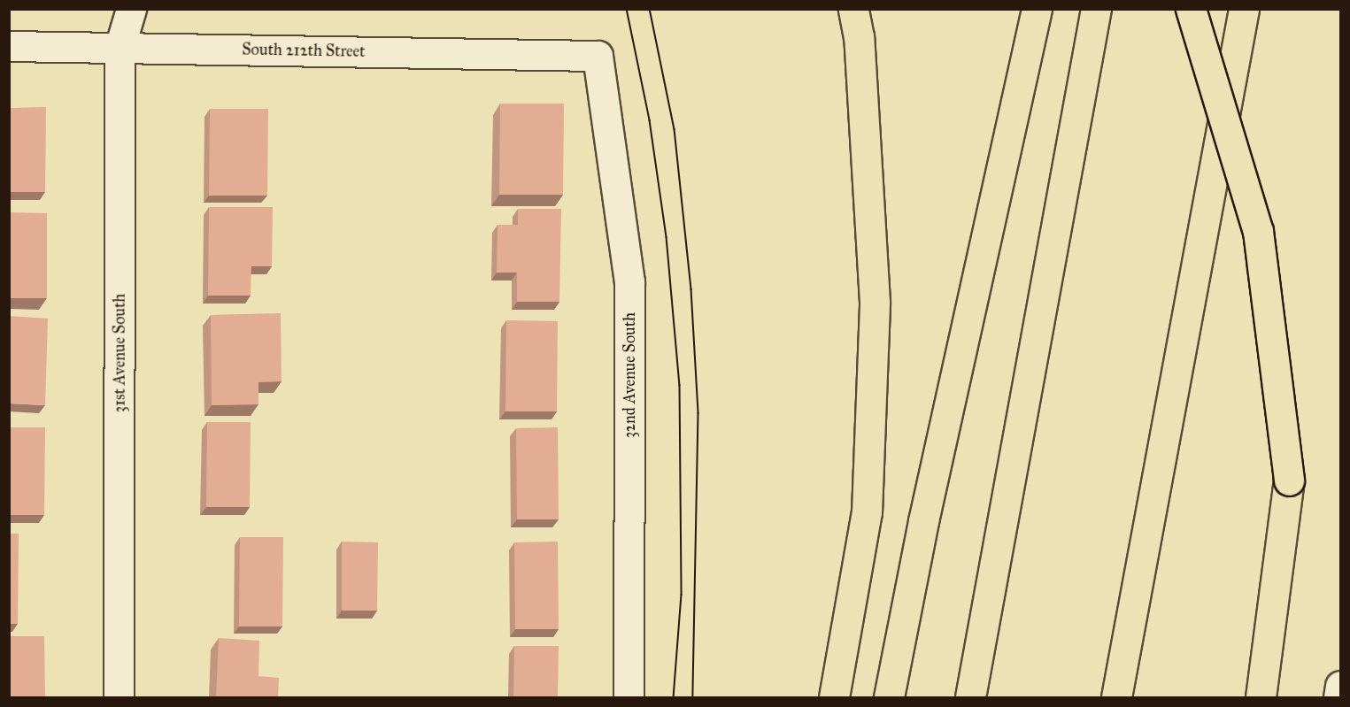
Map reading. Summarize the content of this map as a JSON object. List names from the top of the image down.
{
  "streets": {
    "street": ["South 212th Street", "31st Avenue South", "32nd Avenue South"]
  },
  "crossings": [
    ["South 212th Street", "31st Avenue South"],
    ["South 212th Street", "32nd Avenue South"]
  ]
}
